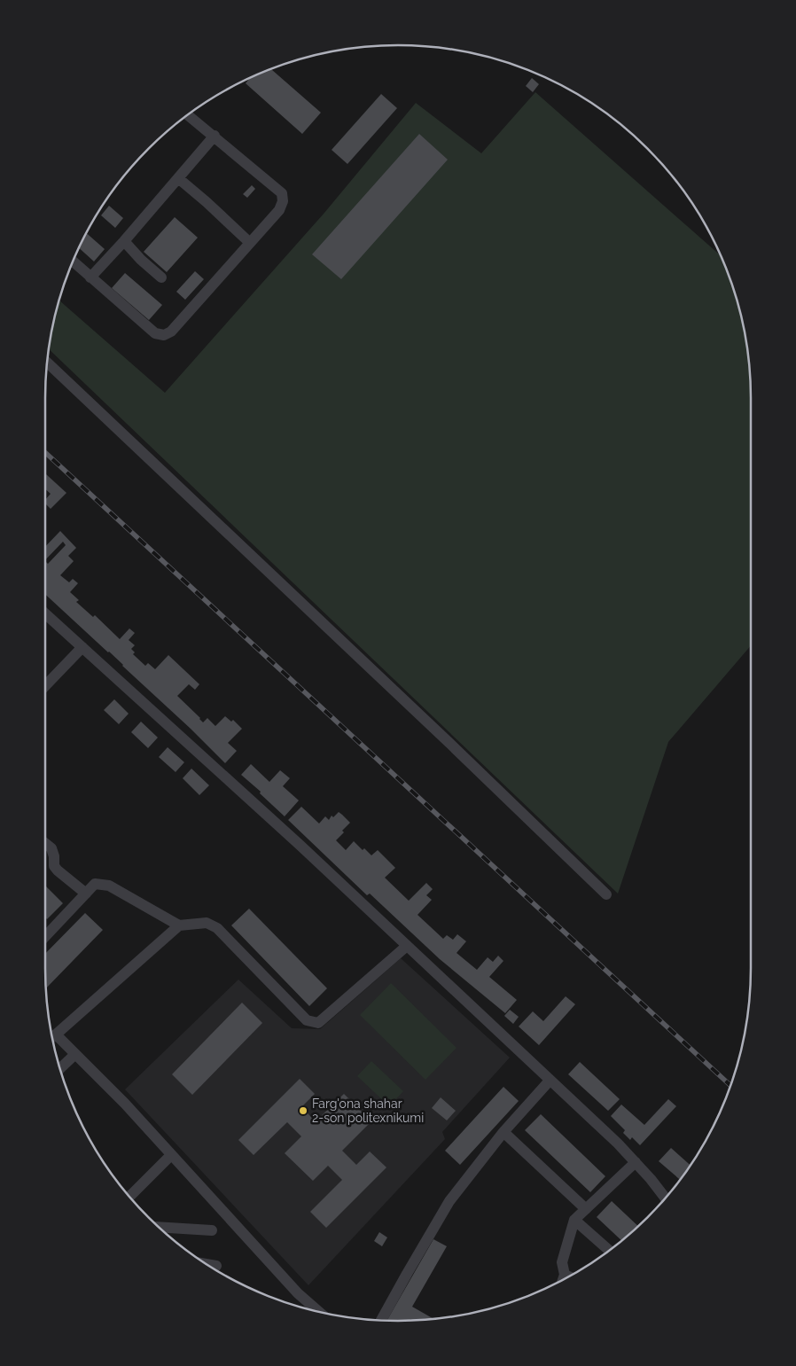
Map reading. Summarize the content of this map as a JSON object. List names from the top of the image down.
{
  "places": ["Farg'ona shahar 2-son politexnikumi"]
}
